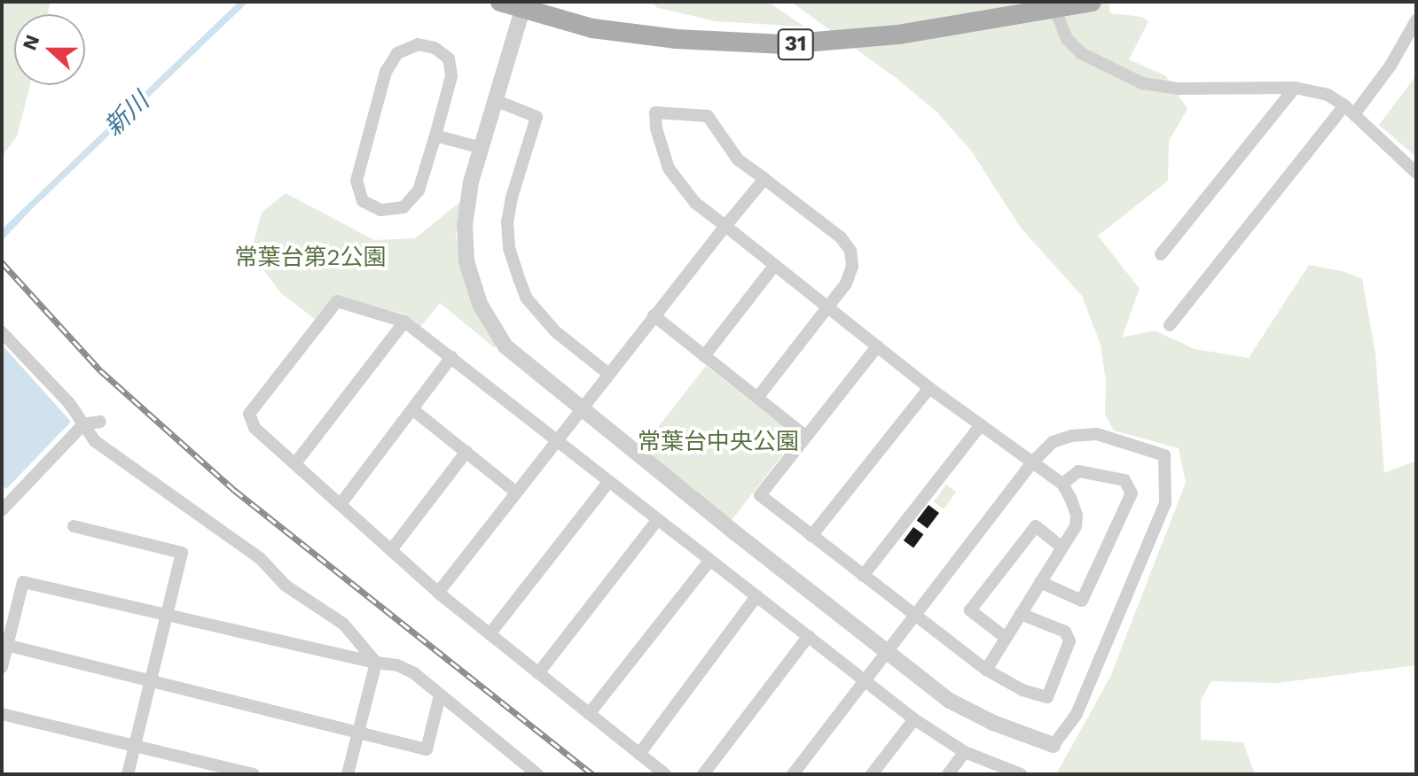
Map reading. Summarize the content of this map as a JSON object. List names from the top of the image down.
{
  "streets": {
    "main road": ["31"]
  },
  "water": ["新川"],
  "parks": ["常葉台第2公園", "常葉台中央公園"],
  "north": "left"
}
